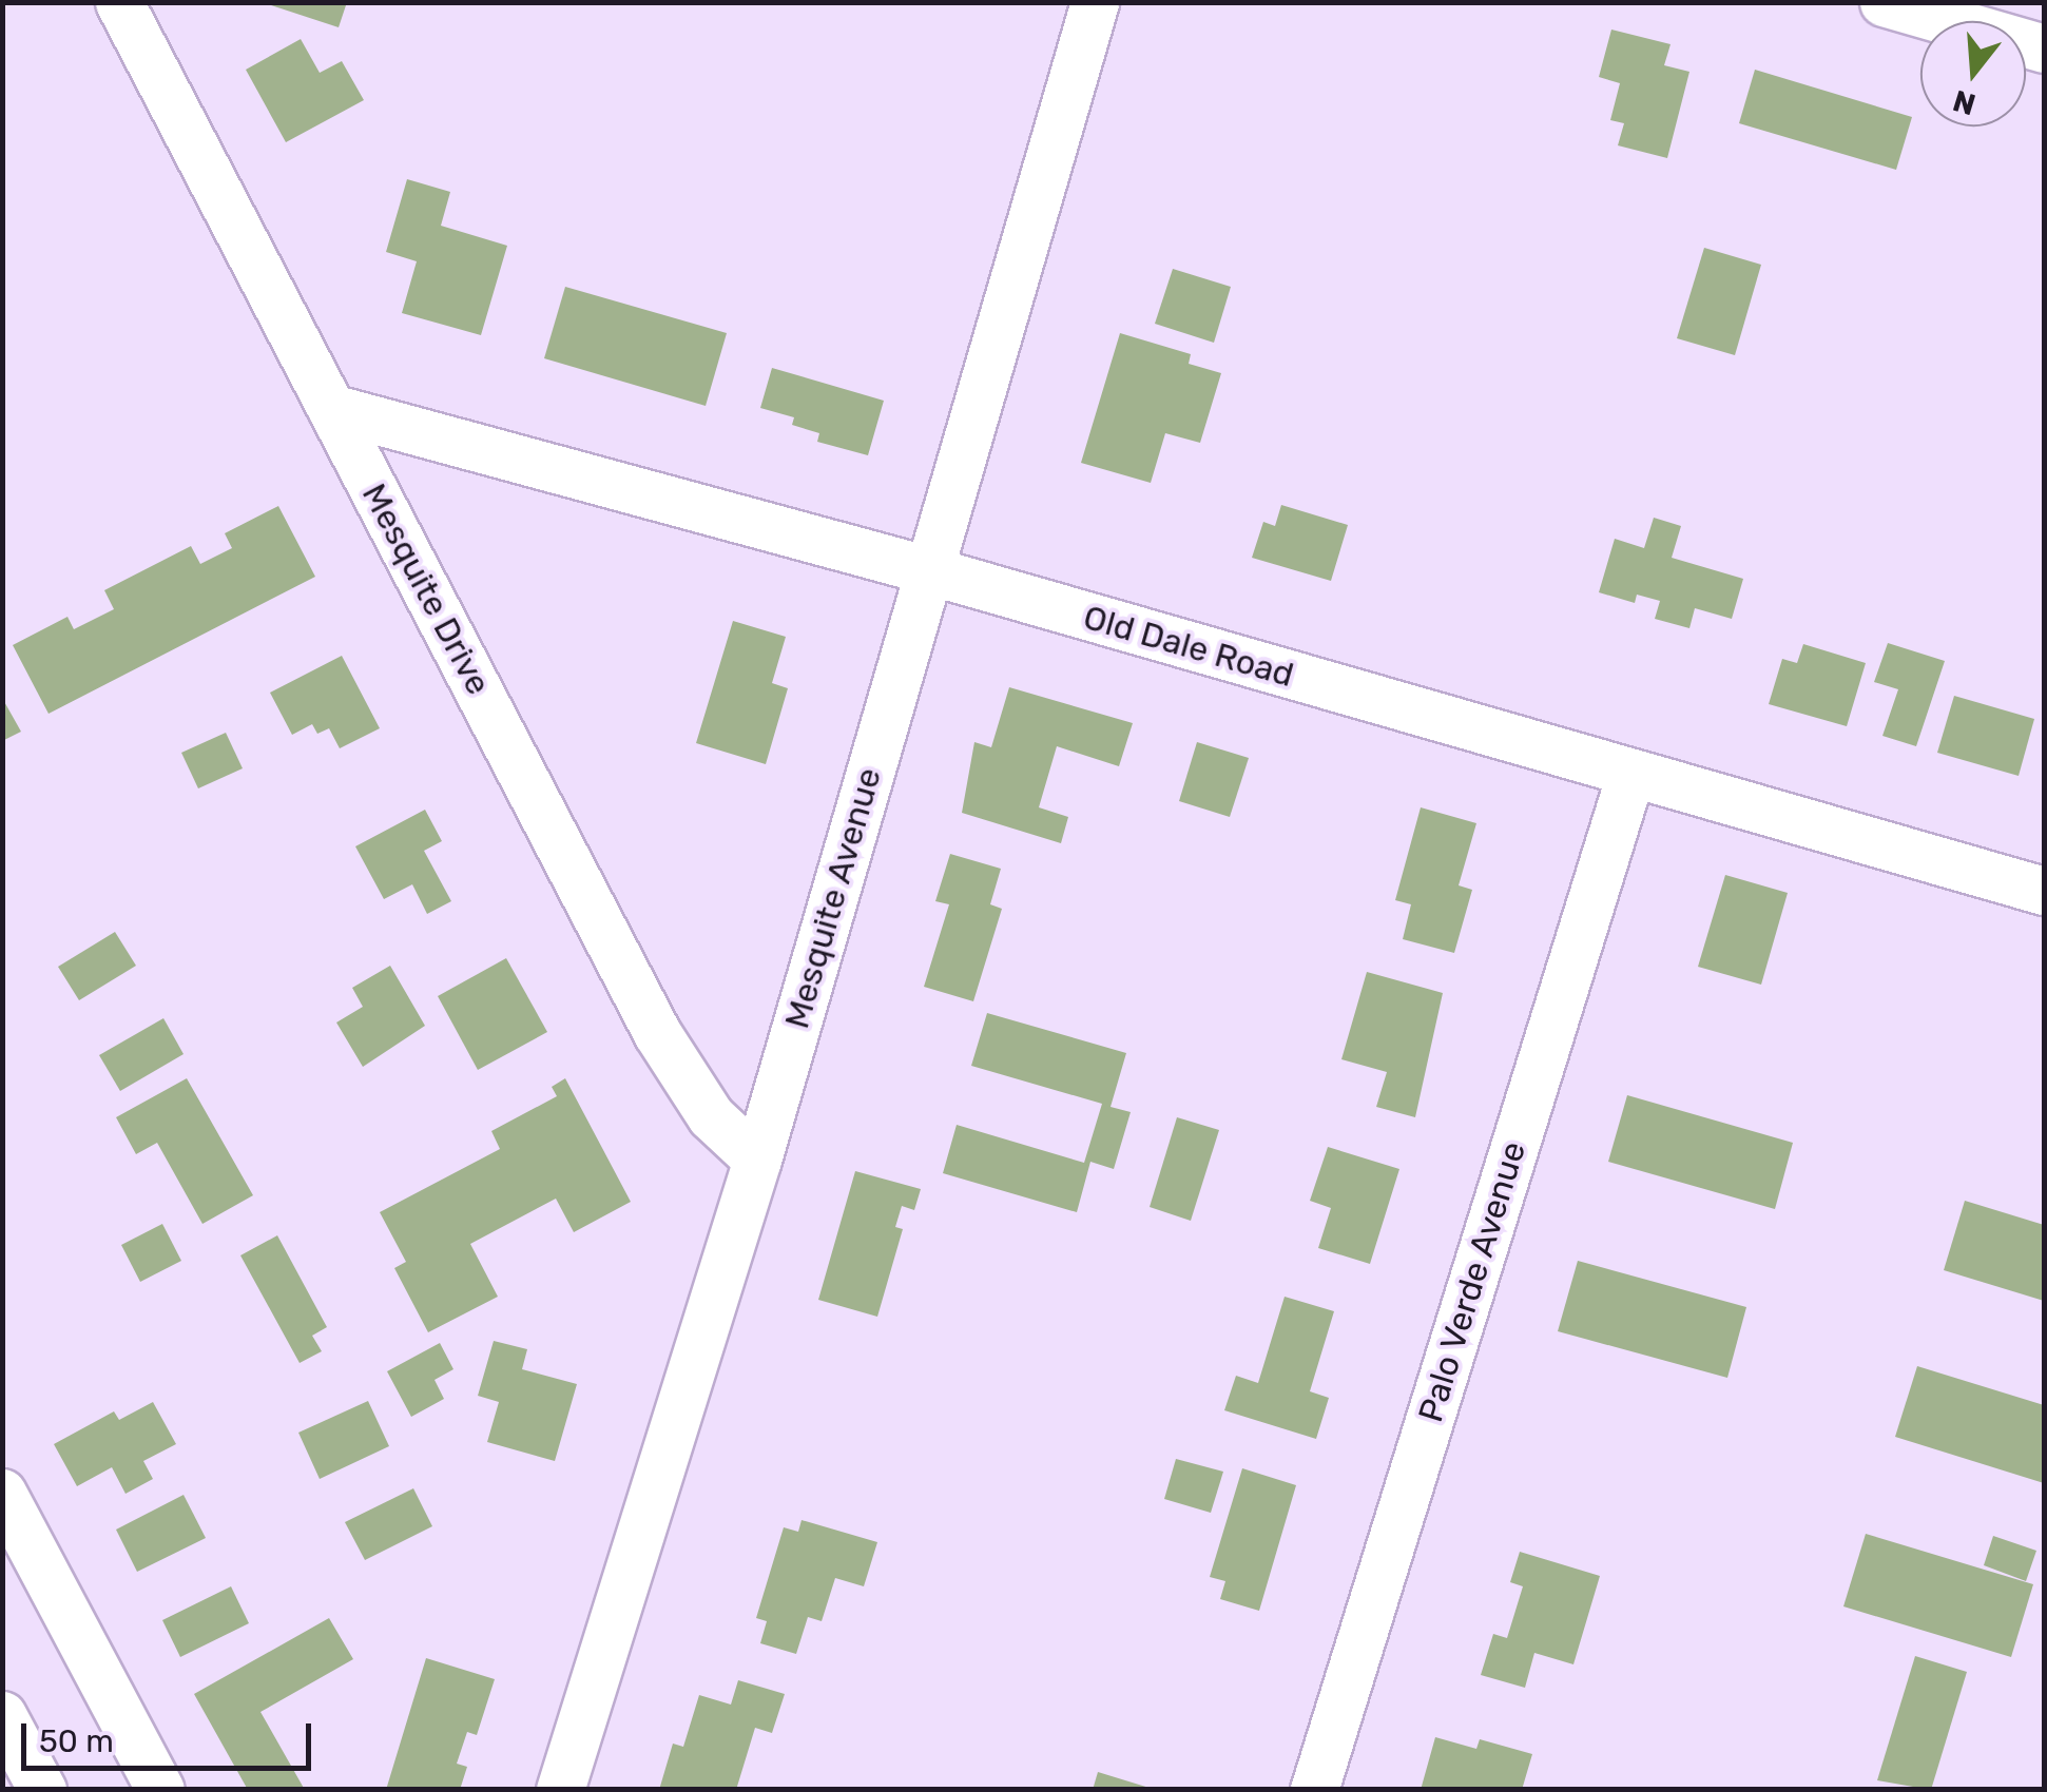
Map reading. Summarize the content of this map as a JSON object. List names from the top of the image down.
{
  "streets": {
    "street": [
      "Mesquite Drive",
      "Old Dale Road",
      "Mesquite Avenue",
      "Palo Verde Avenue"
    ]
  },
  "crossings": [
    ["Mesquite Drive", "Old Dale Road"],
    ["Mesquite Drive", "Mesquite Avenue"],
    ["Old Dale Road", "Mesquite Avenue"],
    ["Old Dale Road", "Palo Verde Avenue"]
  ],
  "scale_bar": "50 m",
  "north": "bottom"
}
